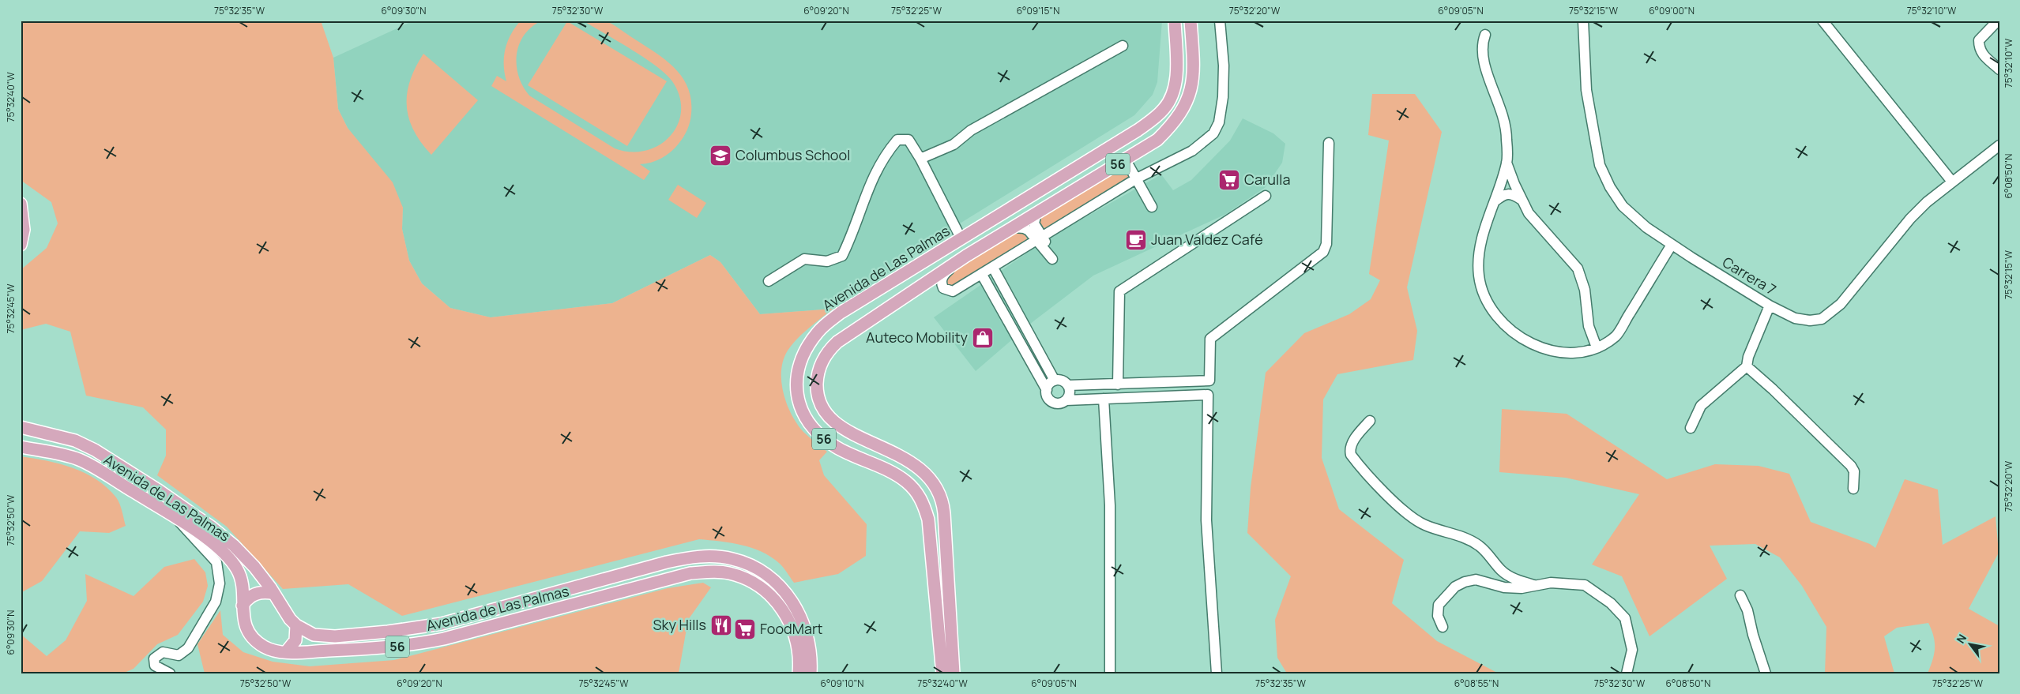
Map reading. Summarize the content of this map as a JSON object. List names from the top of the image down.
{
  "streets": {
    "main road": ["56", "Avenida de Las Palmas"],
    "street": ["Carrera 7"]
  },
  "places": {
    "school or university": ["Columbus School"],
    "supermarket": ["Carulla", "FoodMart"],
    "cafe": ["Juan Valdez Café"],
    "shop": ["Auteco Mobility"],
    "restaurant": ["Sky Hills"]
  },
  "north": "top left",
  "coordinates": [
    "75°32'35\"W",
    "6°09'30\"N",
    "75°32'30\"W",
    "6°09'20\"N",
    "75°32'25\"W",
    "6°09'15\"N",
    "75°32'20\"W",
    "6°09'05\"N",
    "75°32'15\"W",
    "6°09'00\"N",
    "75°32'10\"W",
    "75°32'40\"W",
    "6°08'50\"N",
    "75°32'45\"W",
    "75°32'50\"W",
    "6°09'10\"N",
    "6°08'55\"N"
  ]
}
